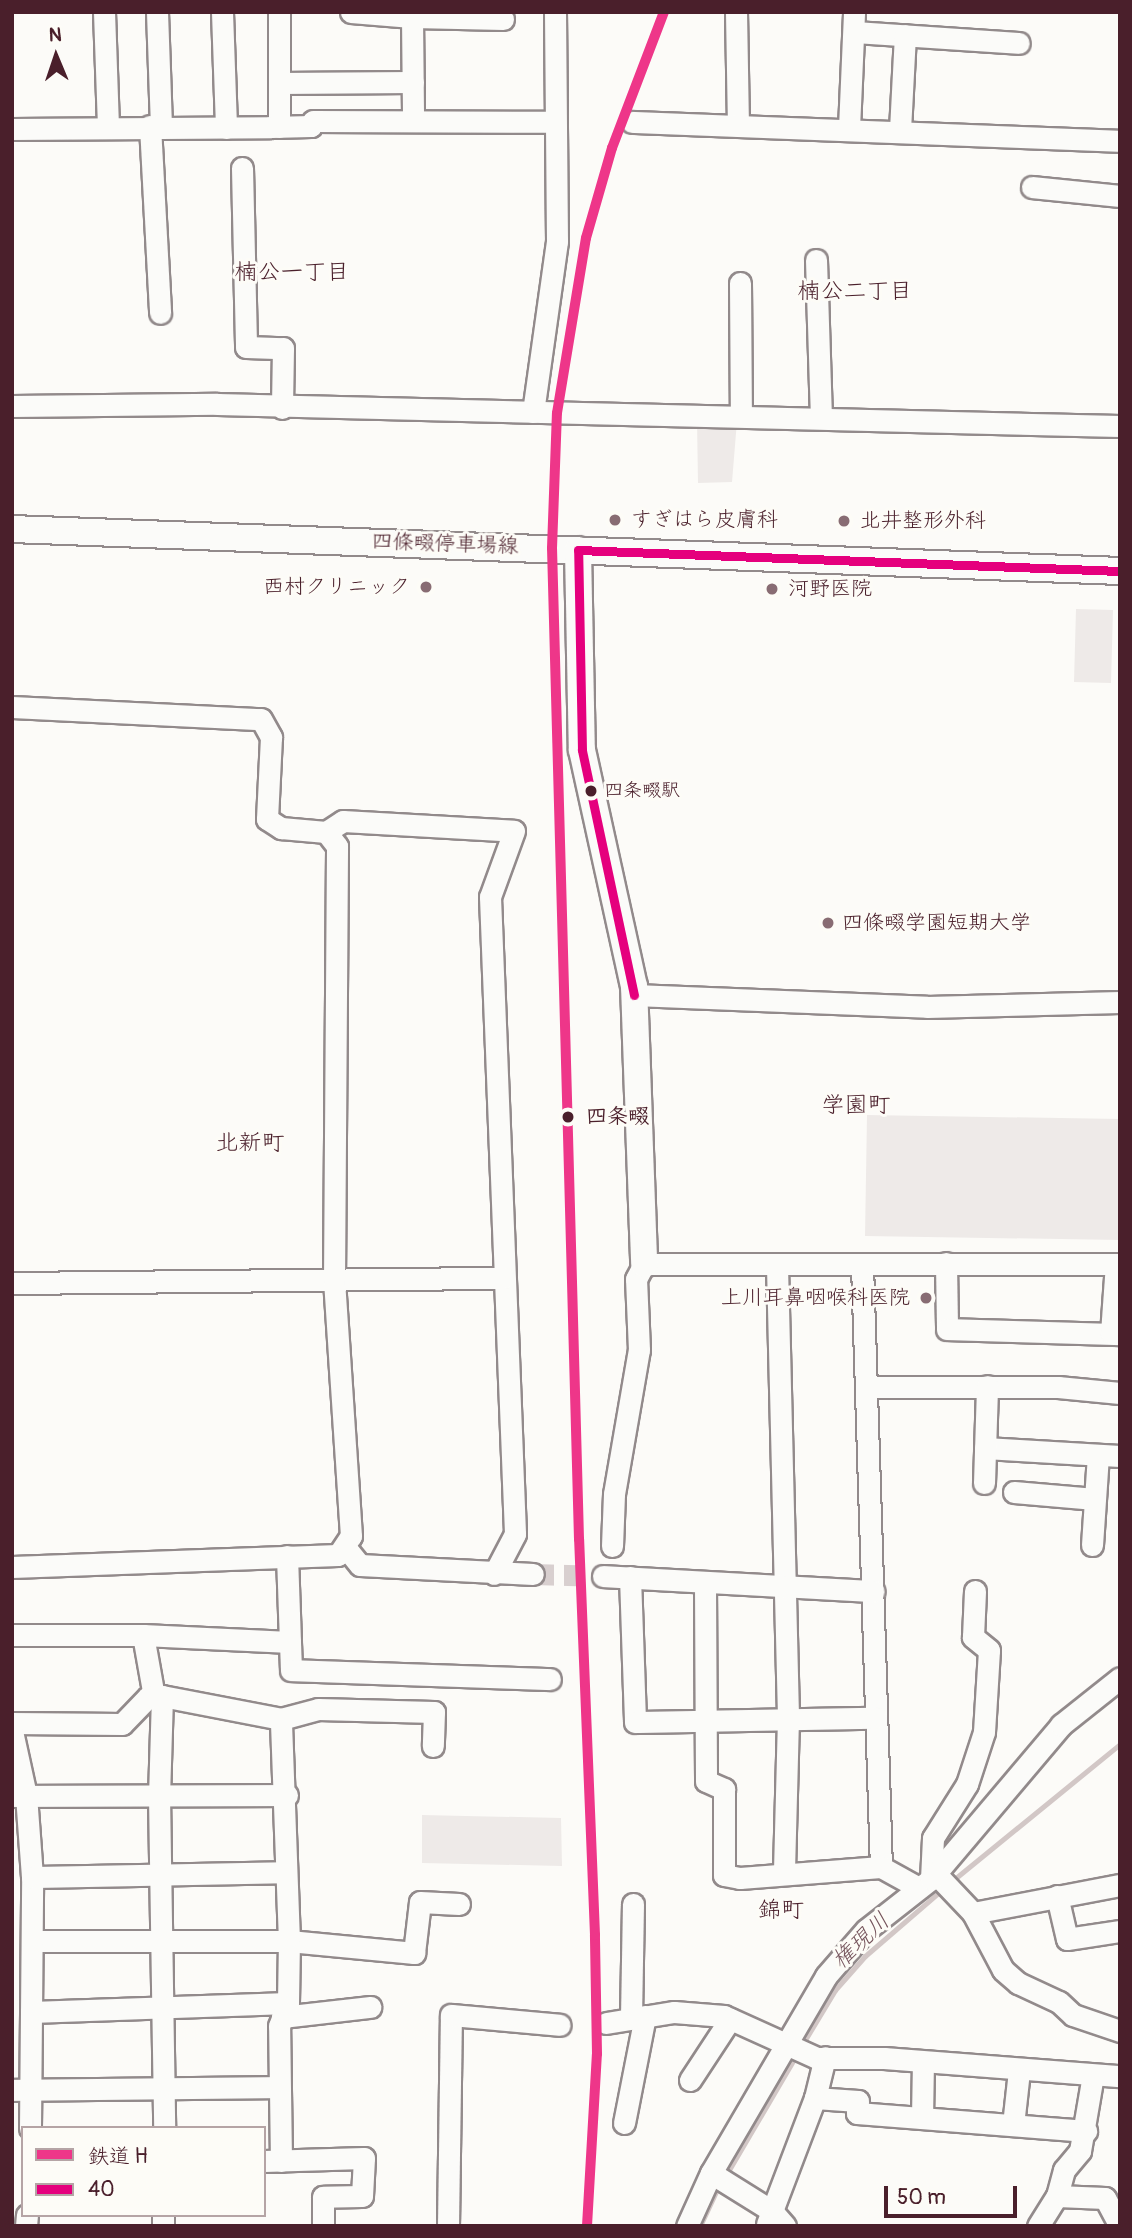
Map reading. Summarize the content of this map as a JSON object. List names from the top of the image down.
{
  "streets": {
    "main road": ["四條畷停車場線"]
  },
  "districts": [
    "楠公一丁目",
    "楠公二丁目",
    "学園町",
    "北新町",
    "錦町"
  ],
  "water": ["権現川"],
  "places": [
    "すぎはら皮膚科",
    "北井整形外科",
    "西村クリニック",
    "河野医院",
    "四条畷駅",
    "四條畷学園短期大学",
    "四条畷",
    "上川耳鼻咽喉科医院"
  ],
  "lines": ["rail line H", "transit line 40"],
  "legend": ["鉄道 H", "40"],
  "scale_bar": "50 m",
  "north": "top"
}
